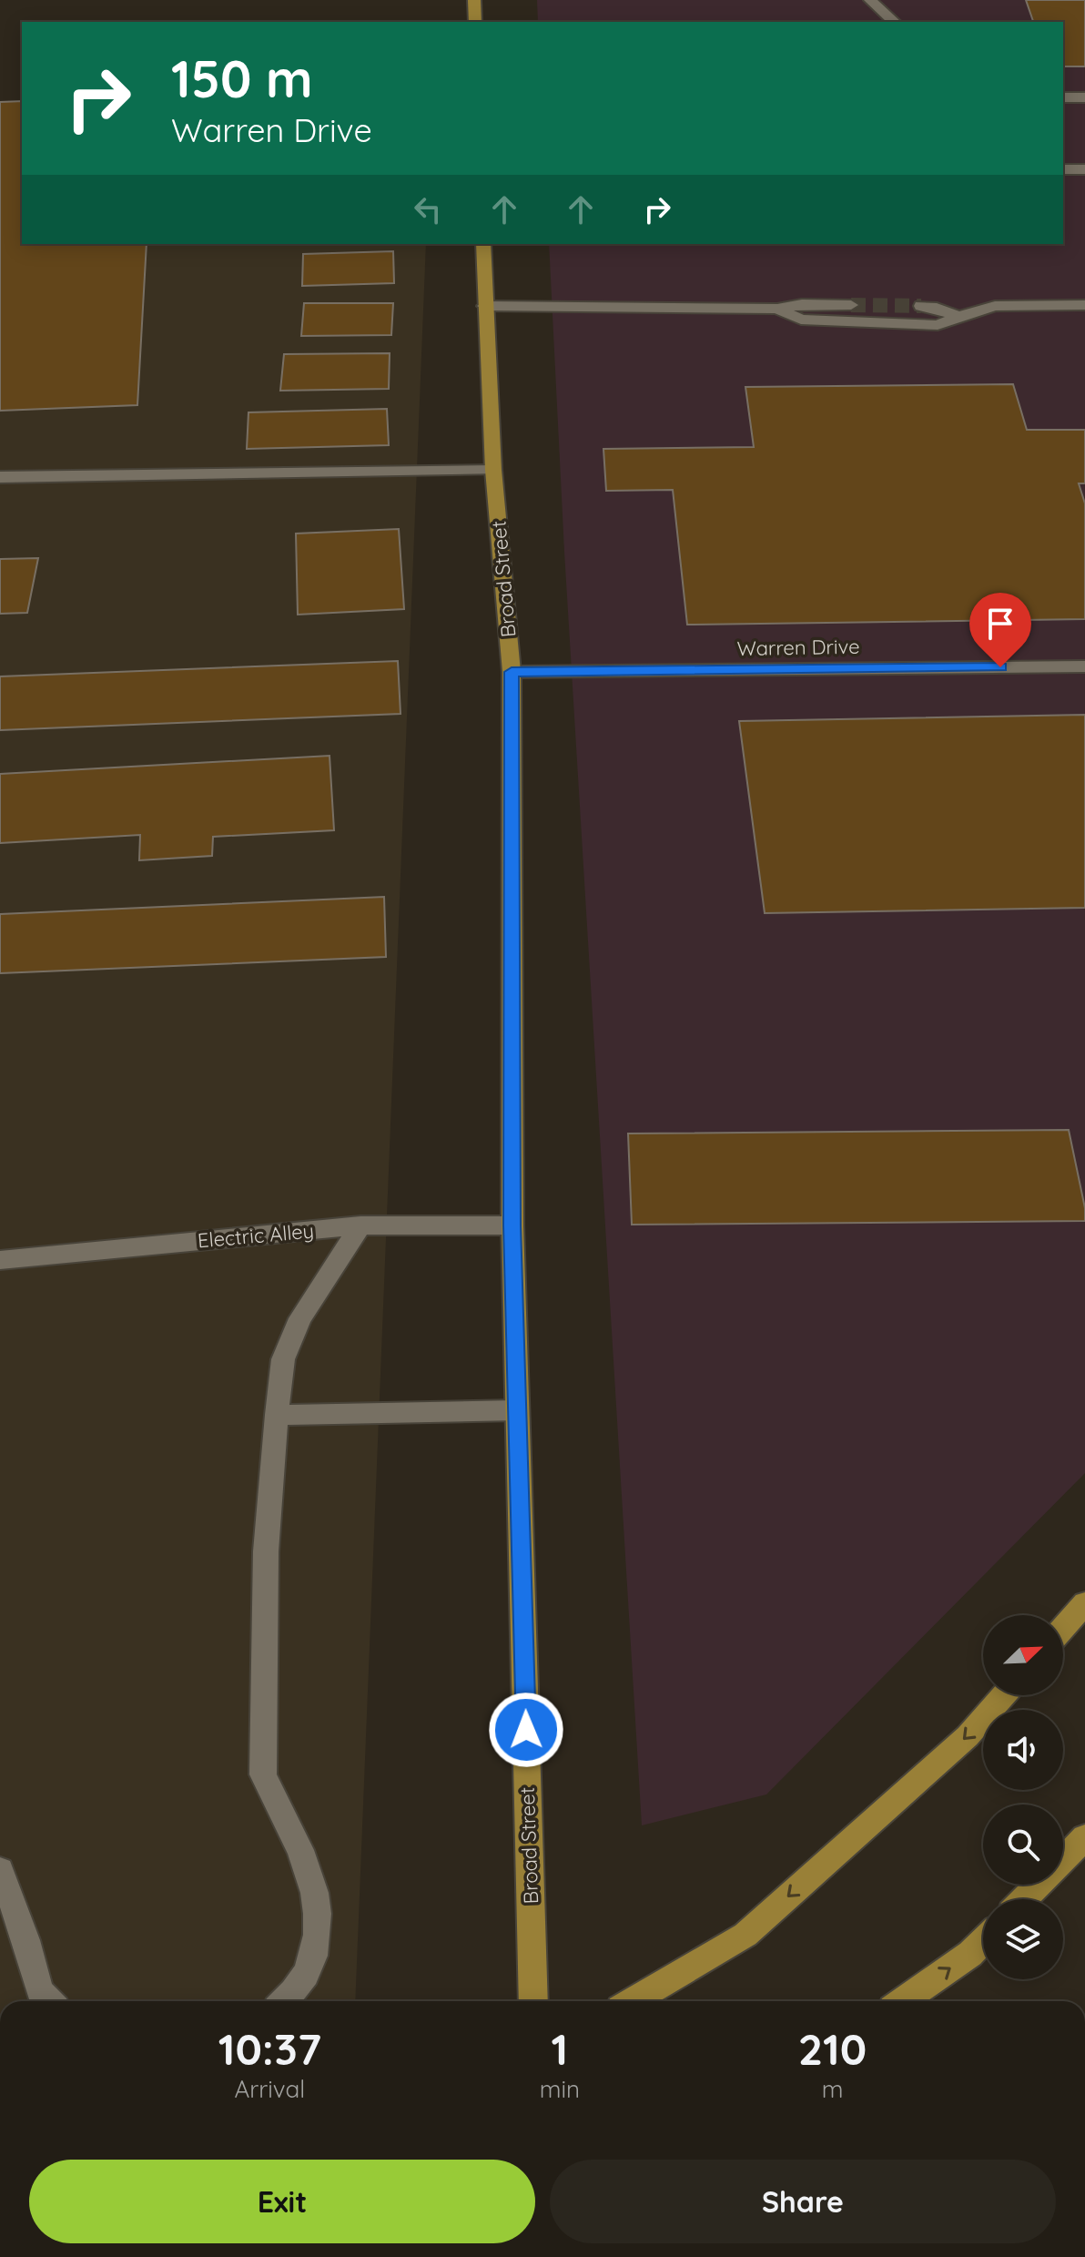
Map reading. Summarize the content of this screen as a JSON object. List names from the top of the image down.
{
  "streets": {
    "main road": ["Broad Street"],
    "street": ["Warren Drive", "Electric Alley"]
  },
  "crossings": [
    ["Broad Street", "Warren Drive"],
    ["Broad Street", "Electric Alley"]
  ],
  "north": "top right",
  "page": {
    "turn": ["150 m", "Warren Drive"],
    "eta": [
      "10:37",
      "Arrival",
      "1",
      "min",
      "210",
      "m"
    ],
    "buttons": ["Exit", "Share"]
  }
}
